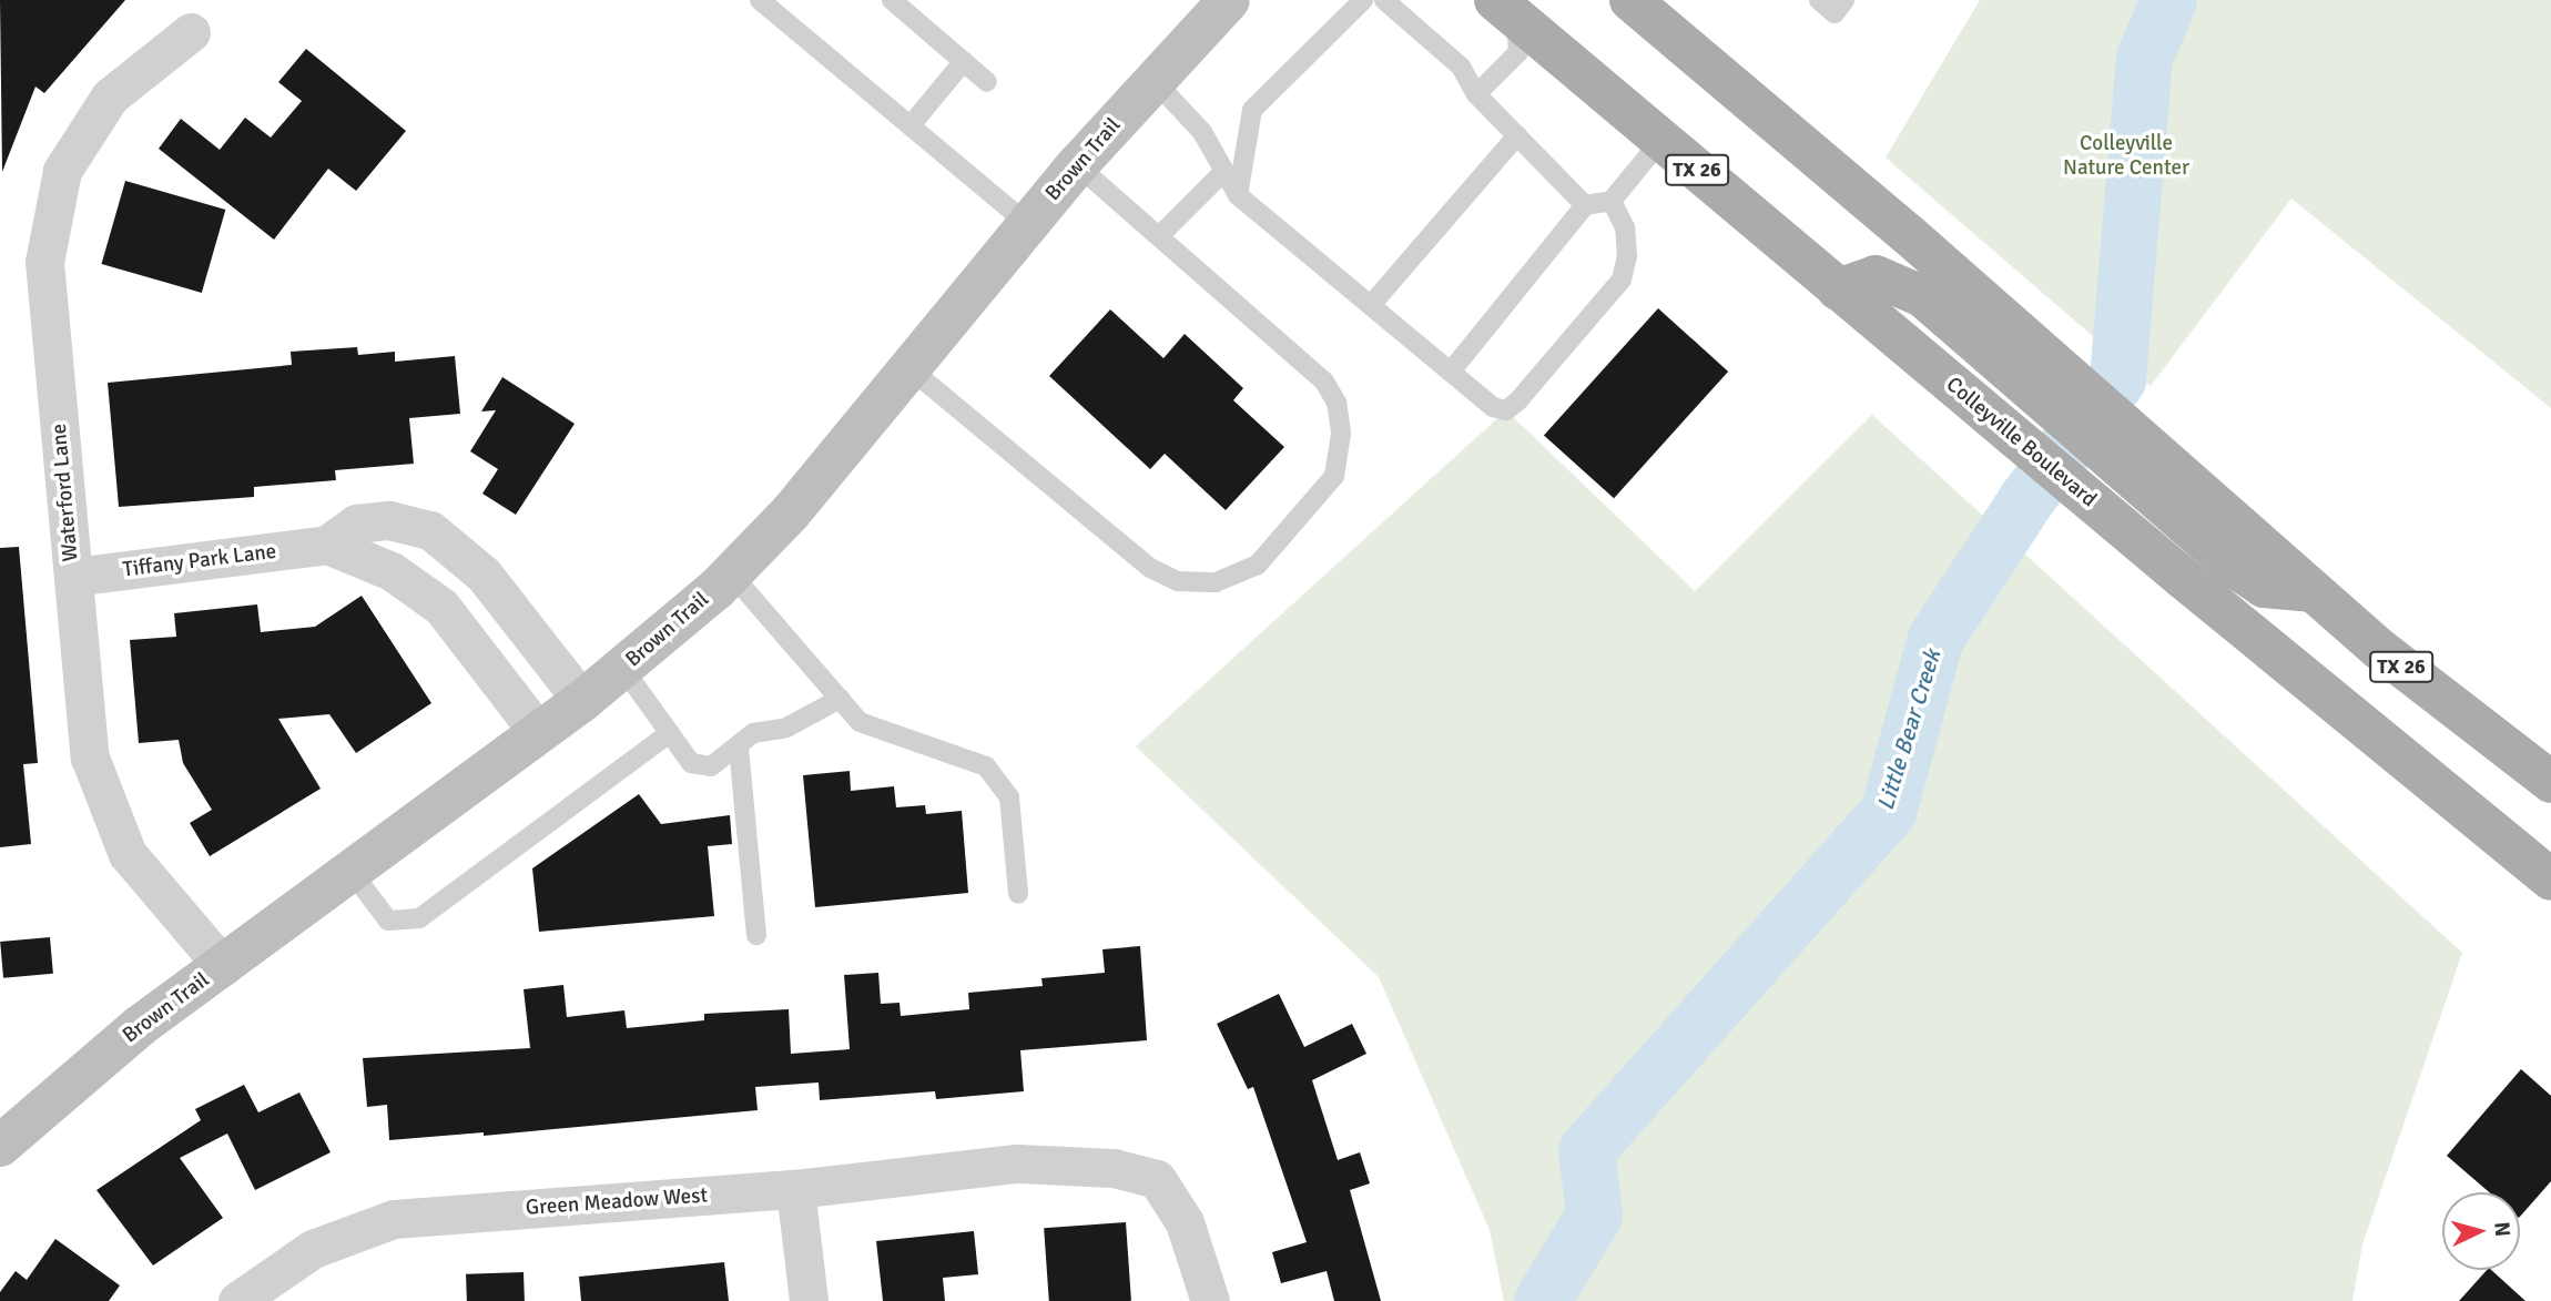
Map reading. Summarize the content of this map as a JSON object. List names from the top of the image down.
{
  "streets": {
    "main road": ["TX 26", "Colleyville Boulevard"],
    "street": [
      "Brown Trail",
      "Waterford Lane",
      "Tiffany Park Lane",
      "Green Meadow West"
    ]
  },
  "crossings": [
    ["Brown Trail", "Waterford Lane"],
    ["Brown Trail", "Tiffany Park Lane"],
    ["Waterford Lane", "Tiffany Park Lane"]
  ],
  "water": ["Little Bear Creek"],
  "parks": ["Colleyville Nature Center"],
  "north": "right"
}
